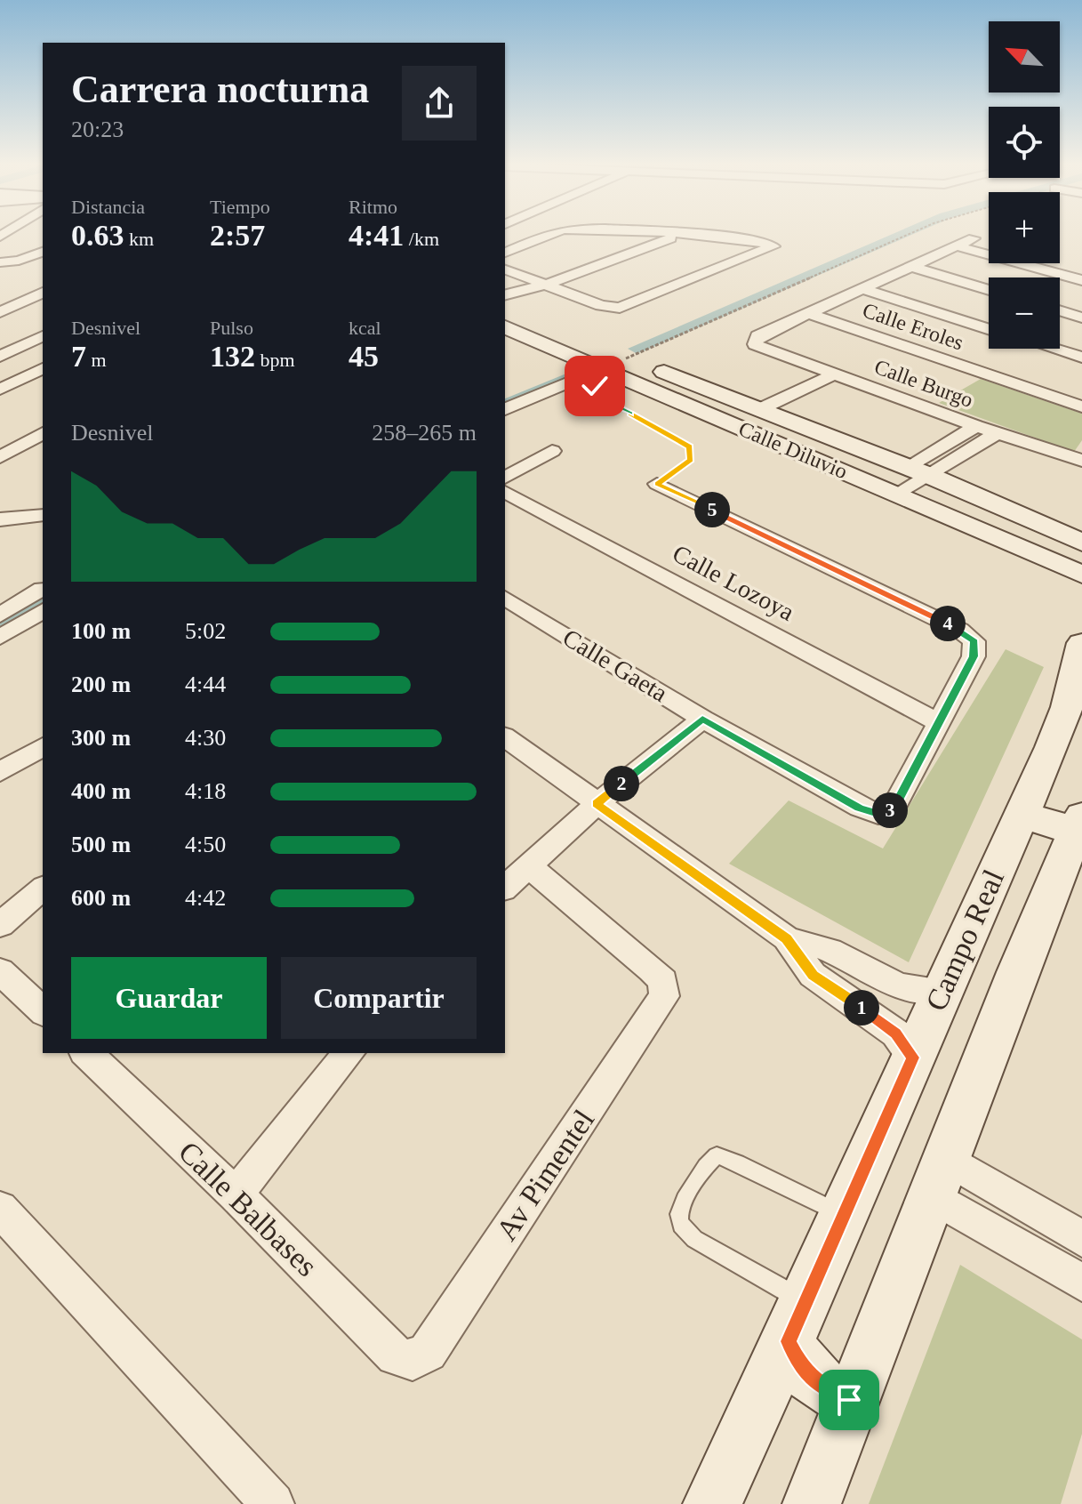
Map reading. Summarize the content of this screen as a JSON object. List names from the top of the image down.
{
  "streets": {
    "street": [
      "Calle Eroles",
      "Calle Burgo",
      "Calle Diluvio",
      "Calle Lozoya",
      "Calle Gaeta",
      "Campo Real",
      "Av Pimentel",
      "Calle Balbases"
    ]
  },
  "crossings": [
    ["Calle Eroles", "Calle Burgo"],
    ["Calle Lozoya", "Calle Gaeta"],
    ["Av Pimentel", "Calle Balbases"]
  ],
  "north": "top left",
  "page": {
    "map_buttons": ["+", "−"],
    "heading": ["Carrera nocturna", "20:23"],
    "stats": [
      ["Distancia", "0.63 km"],
      ["Tiempo", "2:57"],
      ["Ritmo", "4:41 /km"],
      ["Desnivel", "7 m"],
      ["Pulso", "132 bpm"],
      ["kcal", "45"]
    ],
    "chart": ["Desnivel", "258–265 m"],
    "pins": [
      "5",
      "4",
      "2",
      "3",
      "1"
    ],
    "list": [
      {
        "name": "100 m",
        "note": "5:02"
      },
      {
        "name": "200 m",
        "note": "4:44"
      },
      {
        "name": "300 m",
        "note": "4:30"
      },
      {
        "name": "400 m",
        "note": "4:18"
      },
      {
        "name": "500 m",
        "note": "4:50"
      },
      {
        "name": "600 m",
        "note": "4:42"
      }
    ],
    "buttons": ["Guardar", "Compartir"]
  }
}
